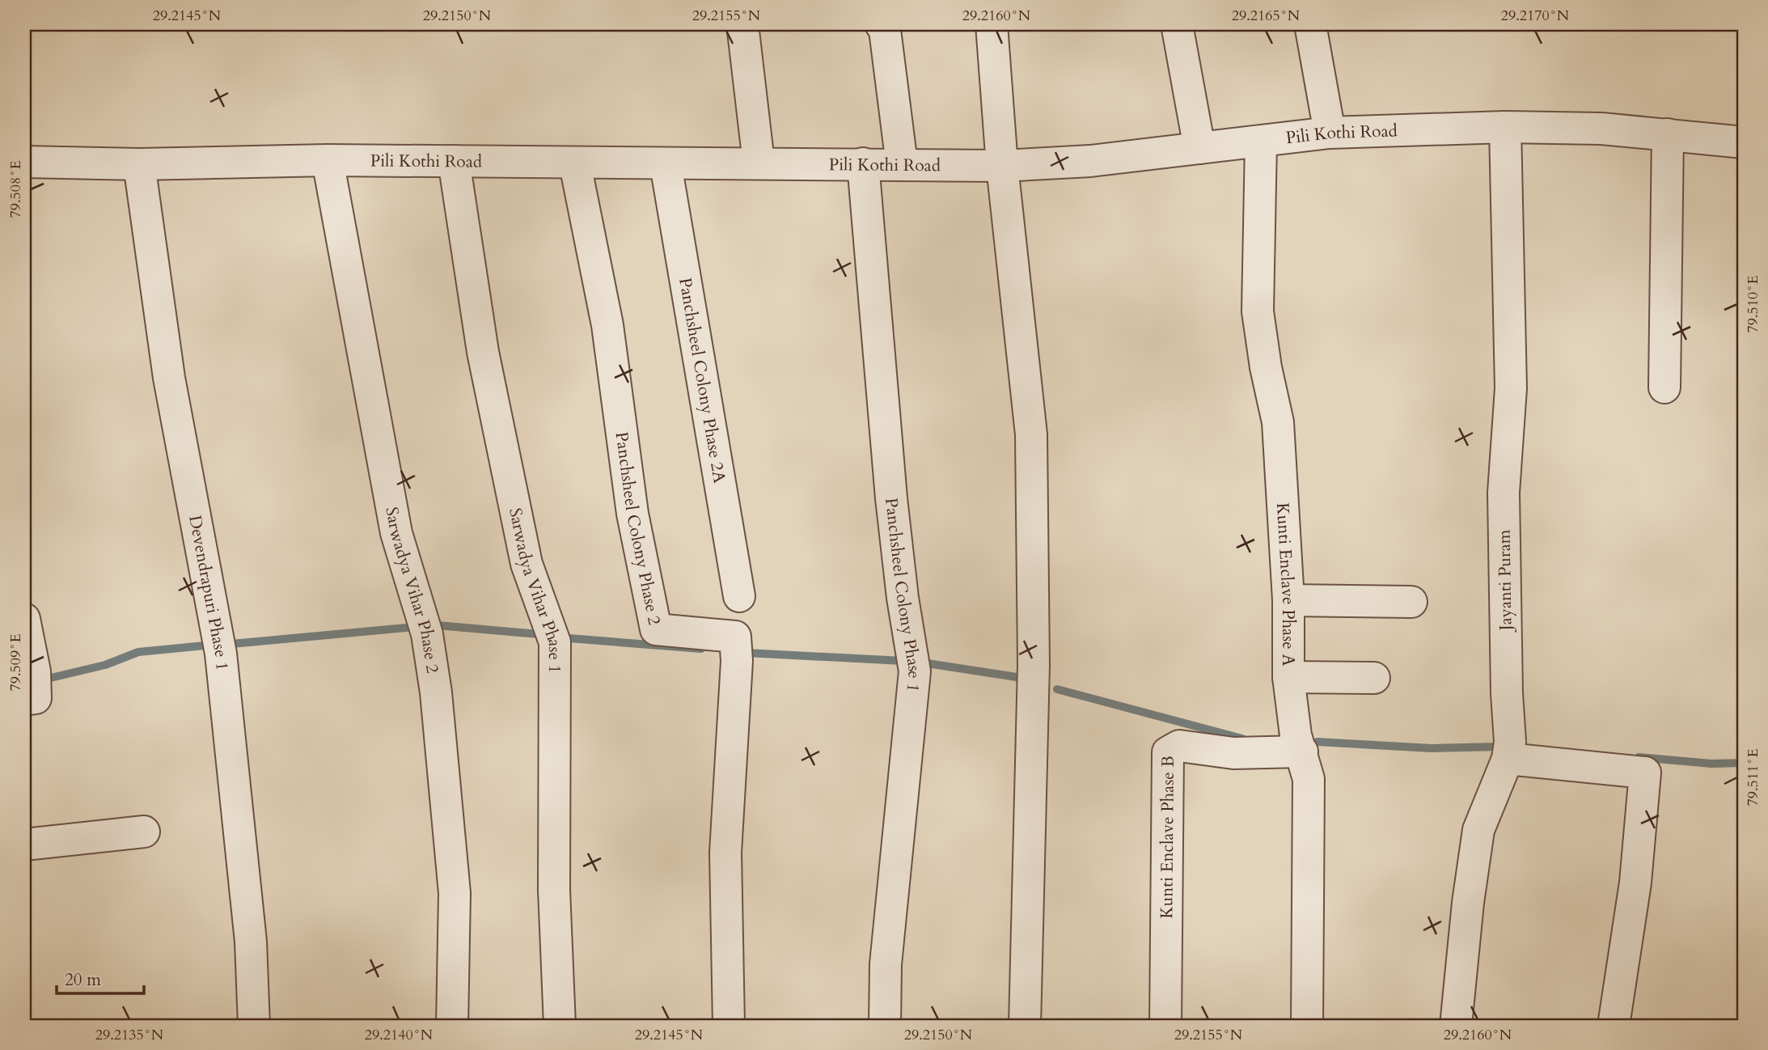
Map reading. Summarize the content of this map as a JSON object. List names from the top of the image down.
{
  "streets": {
    "street": [
      "Pili Kothi Road",
      "Panchsheel Colony Phase 2A",
      "Panchsheel Colony Phase 2",
      "Jayanti Puram",
      "Kunti Enclave Phase A",
      "Sarwadya Vihar Phase 2",
      "Sarwadya Vihar Phase 1",
      "Devendrapuri Phase 1",
      "Panchsheel Colony Phase 1",
      "Kunti Enclave Phase B"
    ]
  },
  "crossings": [
    ["Pili Kothi Road", "Panchsheel Colony Phase 2A"],
    ["Pili Kothi Road", "Panchsheel Colony Phase 2"],
    ["Pili Kothi Road", "Jayanti Puram"],
    ["Pili Kothi Road", "Kunti Enclave Phase A"],
    ["Pili Kothi Road", "Sarwadya Vihar Phase 2"],
    ["Pili Kothi Road", "Sarwadya Vihar Phase 1"],
    ["Pili Kothi Road", "Devendrapuri Phase 1"],
    ["Pili Kothi Road", "Panchsheel Colony Phase 1"],
    ["Kunti Enclave Phase A", "Kunti Enclave Phase B"]
  ],
  "scale_bar": "20 m",
  "coordinates": [
    "29.2145°N",
    "29.2150°N",
    "29.2155°N",
    "29.2160°N",
    "29.2165°N",
    "29.2170°N",
    "79.508°E",
    "79.510°E",
    "79.509°E",
    "79.511°E",
    "29.2135°N",
    "29.2140°N"
  ]
}
